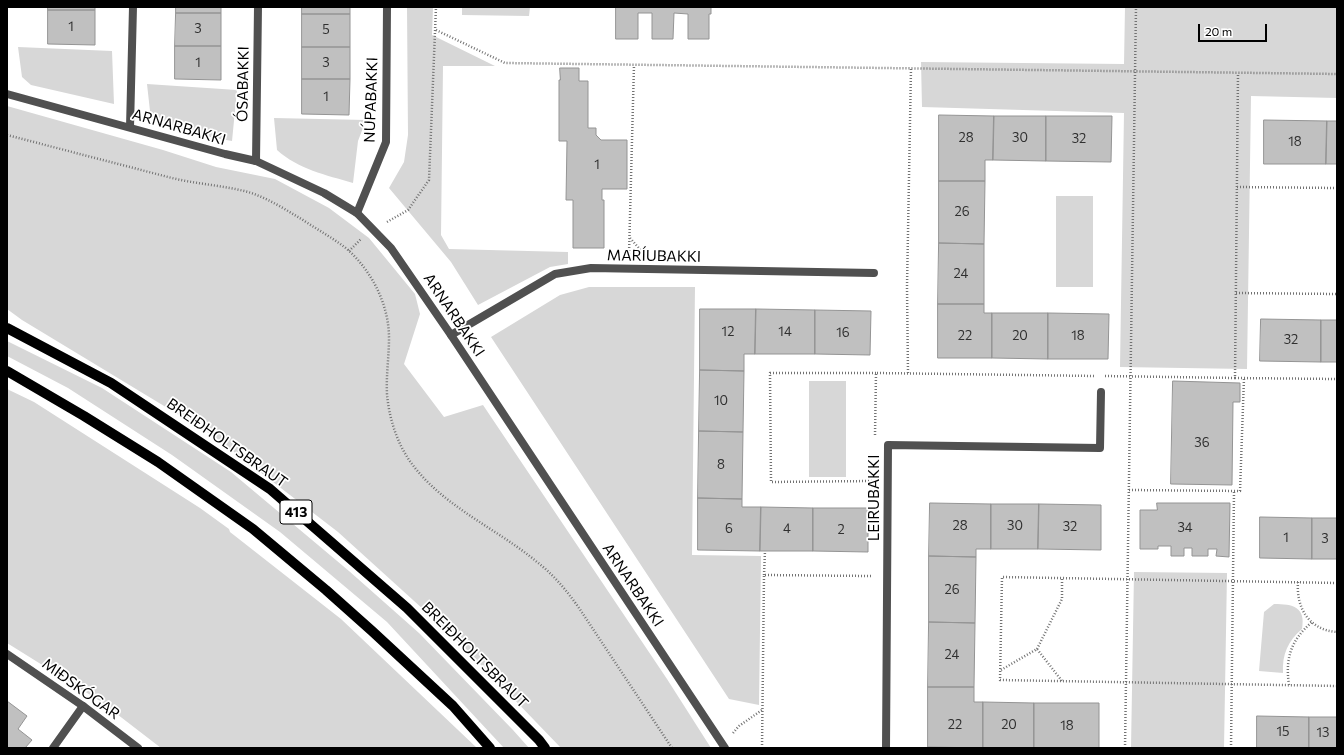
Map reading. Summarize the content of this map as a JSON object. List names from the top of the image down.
{
  "streets": {
    "main road": ["BREIÐHOLTSBRAUT", "413"],
    "street": [
      "ÓSABAKKI",
      "NÚPABAKKI",
      "ARNARBAKKI",
      "MARÍUBAKKI",
      "LEIRUBAKKI",
      "MIÐSKÓGAR"
    ]
  },
  "crossings": [
    ["ÓSABAKKI", "ARNARBAKKI"],
    ["NÚPABAKKI", "ARNARBAKKI"],
    ["ARNARBAKKI", "MARÍUBAKKI"]
  ],
  "house_numbers": [
    "1",
    "3",
    "5",
    "1",
    "3",
    "1",
    "28",
    "30",
    "32",
    "18",
    "1",
    "26",
    "24",
    "12",
    "14",
    "16",
    "22",
    "20",
    "18",
    "32",
    "10",
    "36",
    "8",
    "28",
    "30",
    "32",
    "34",
    "6",
    "4",
    "2",
    "1",
    "3",
    "26",
    "24",
    "22",
    "20",
    "18",
    "15",
    "13"
  ],
  "scale_bar": "20 m"
}
